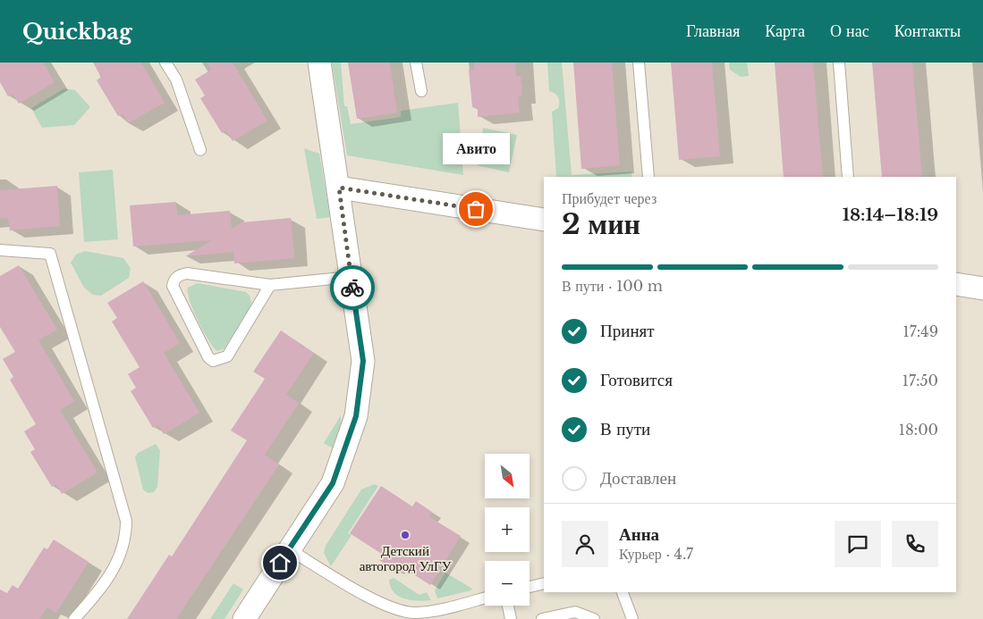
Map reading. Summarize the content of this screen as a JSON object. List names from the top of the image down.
{
  "places": ["Авито", "Детский автогород УлГУ"],
  "north": "bottom right",
  "page": {
    "header": "Quickbag",
    "nav": [
      "Главная",
      "Карта",
      "О нас",
      "Контакты"
    ],
    "bubble": "Авито",
    "heading": ["2 мин", "Прибудет через", "18:14–18:19"],
    "panel": ["Анна", "Курьер · 4.7"],
    "bar": "В пути · 100 m",
    "list": [
      ["Принят", "17:49"],
      ["Готовится", "17:50"],
      ["В пути", "18:00"],
      "Доставлен"
    ],
    "map_buttons": ["+", "−"]
  }
}
